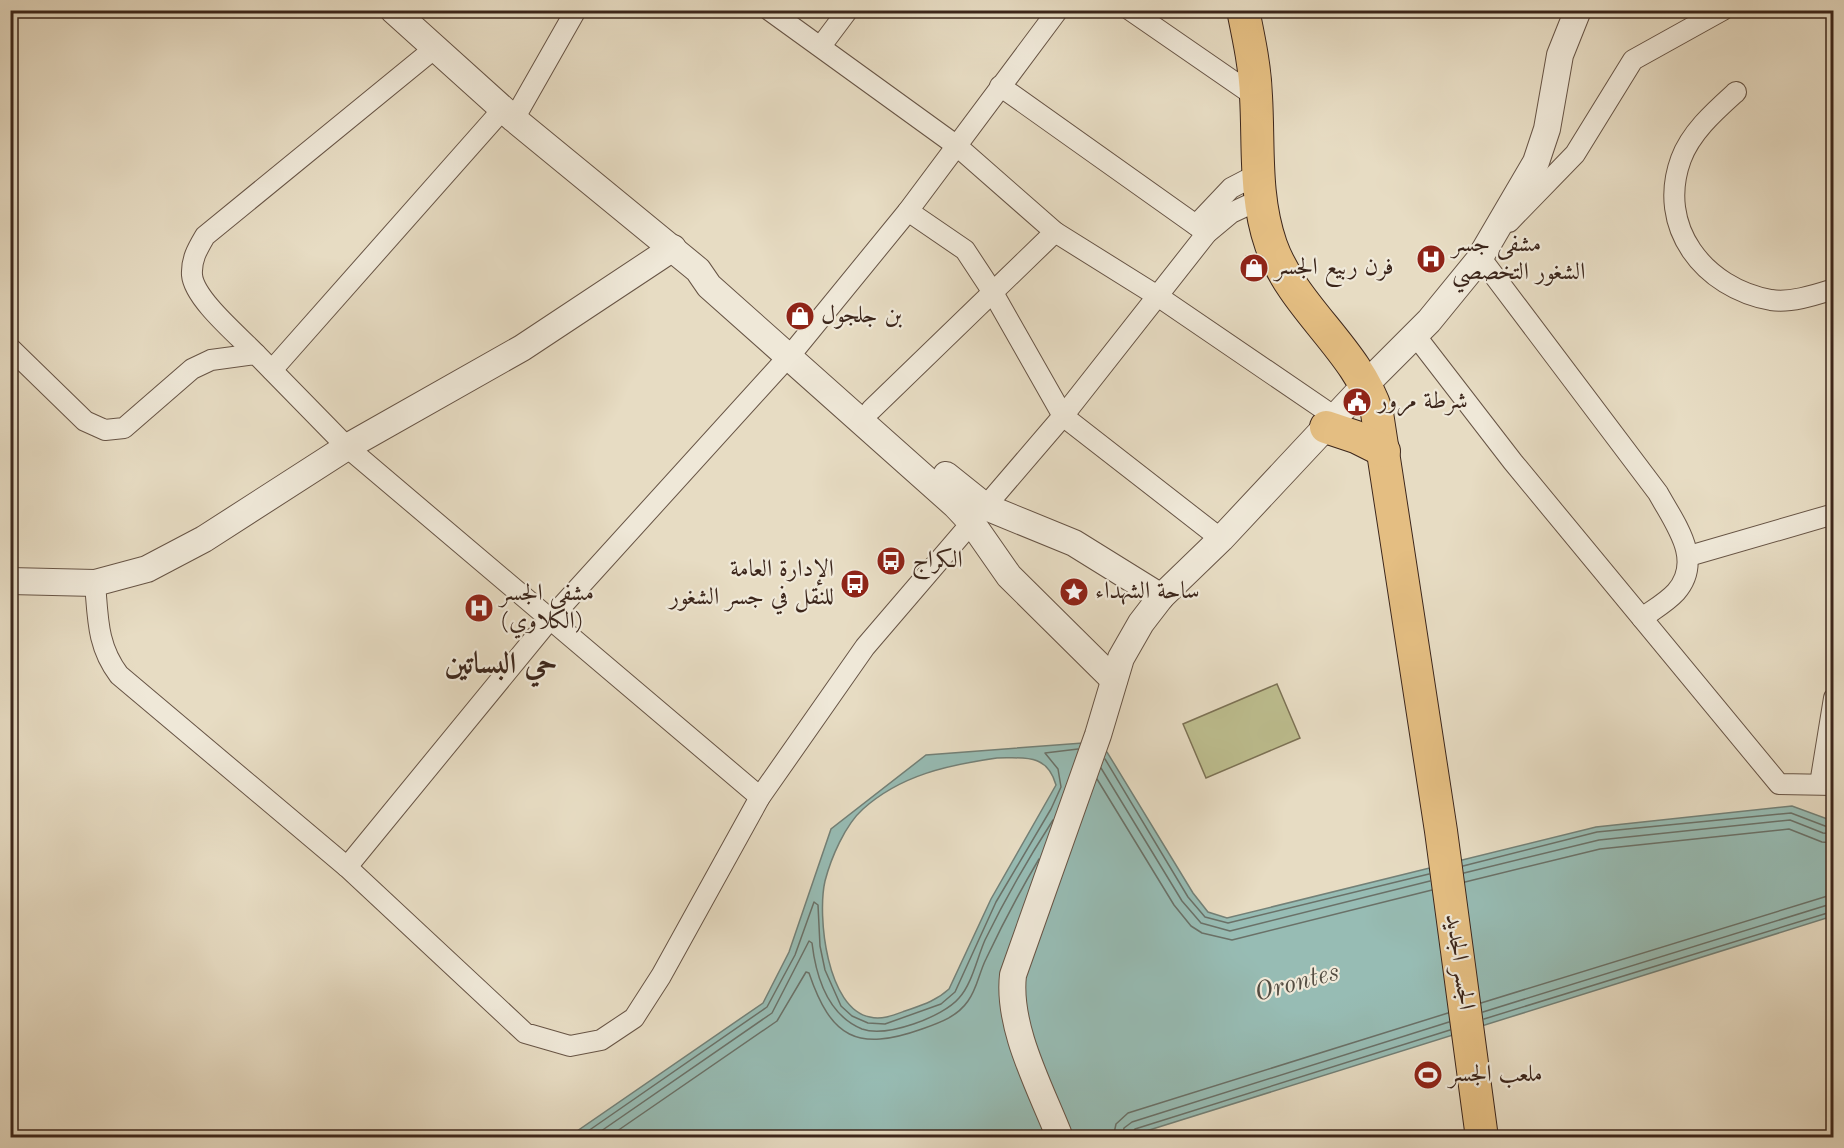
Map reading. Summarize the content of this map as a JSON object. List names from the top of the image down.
{
  "streets": {
    "main road": ["الجسر الجديد"]
  },
  "districts": ["حي البساتين"],
  "water": ["Orontes"],
  "places": {
    "hospital": ["مشفى جسر الشغور التخصصي", "مشفى الجسر (الكلاوي)"],
    "shop": ["فرن ربيع الجسر", "بن جلجول"],
    "public building": ["شرطة مرور"],
    "bus stop": ["الكراج", "الإدارة العامة للنقل في جسر الشغور"],
    "place": ["ساحة الشهداء"],
    "sports": ["ملعب الجسر"]
  }
}
